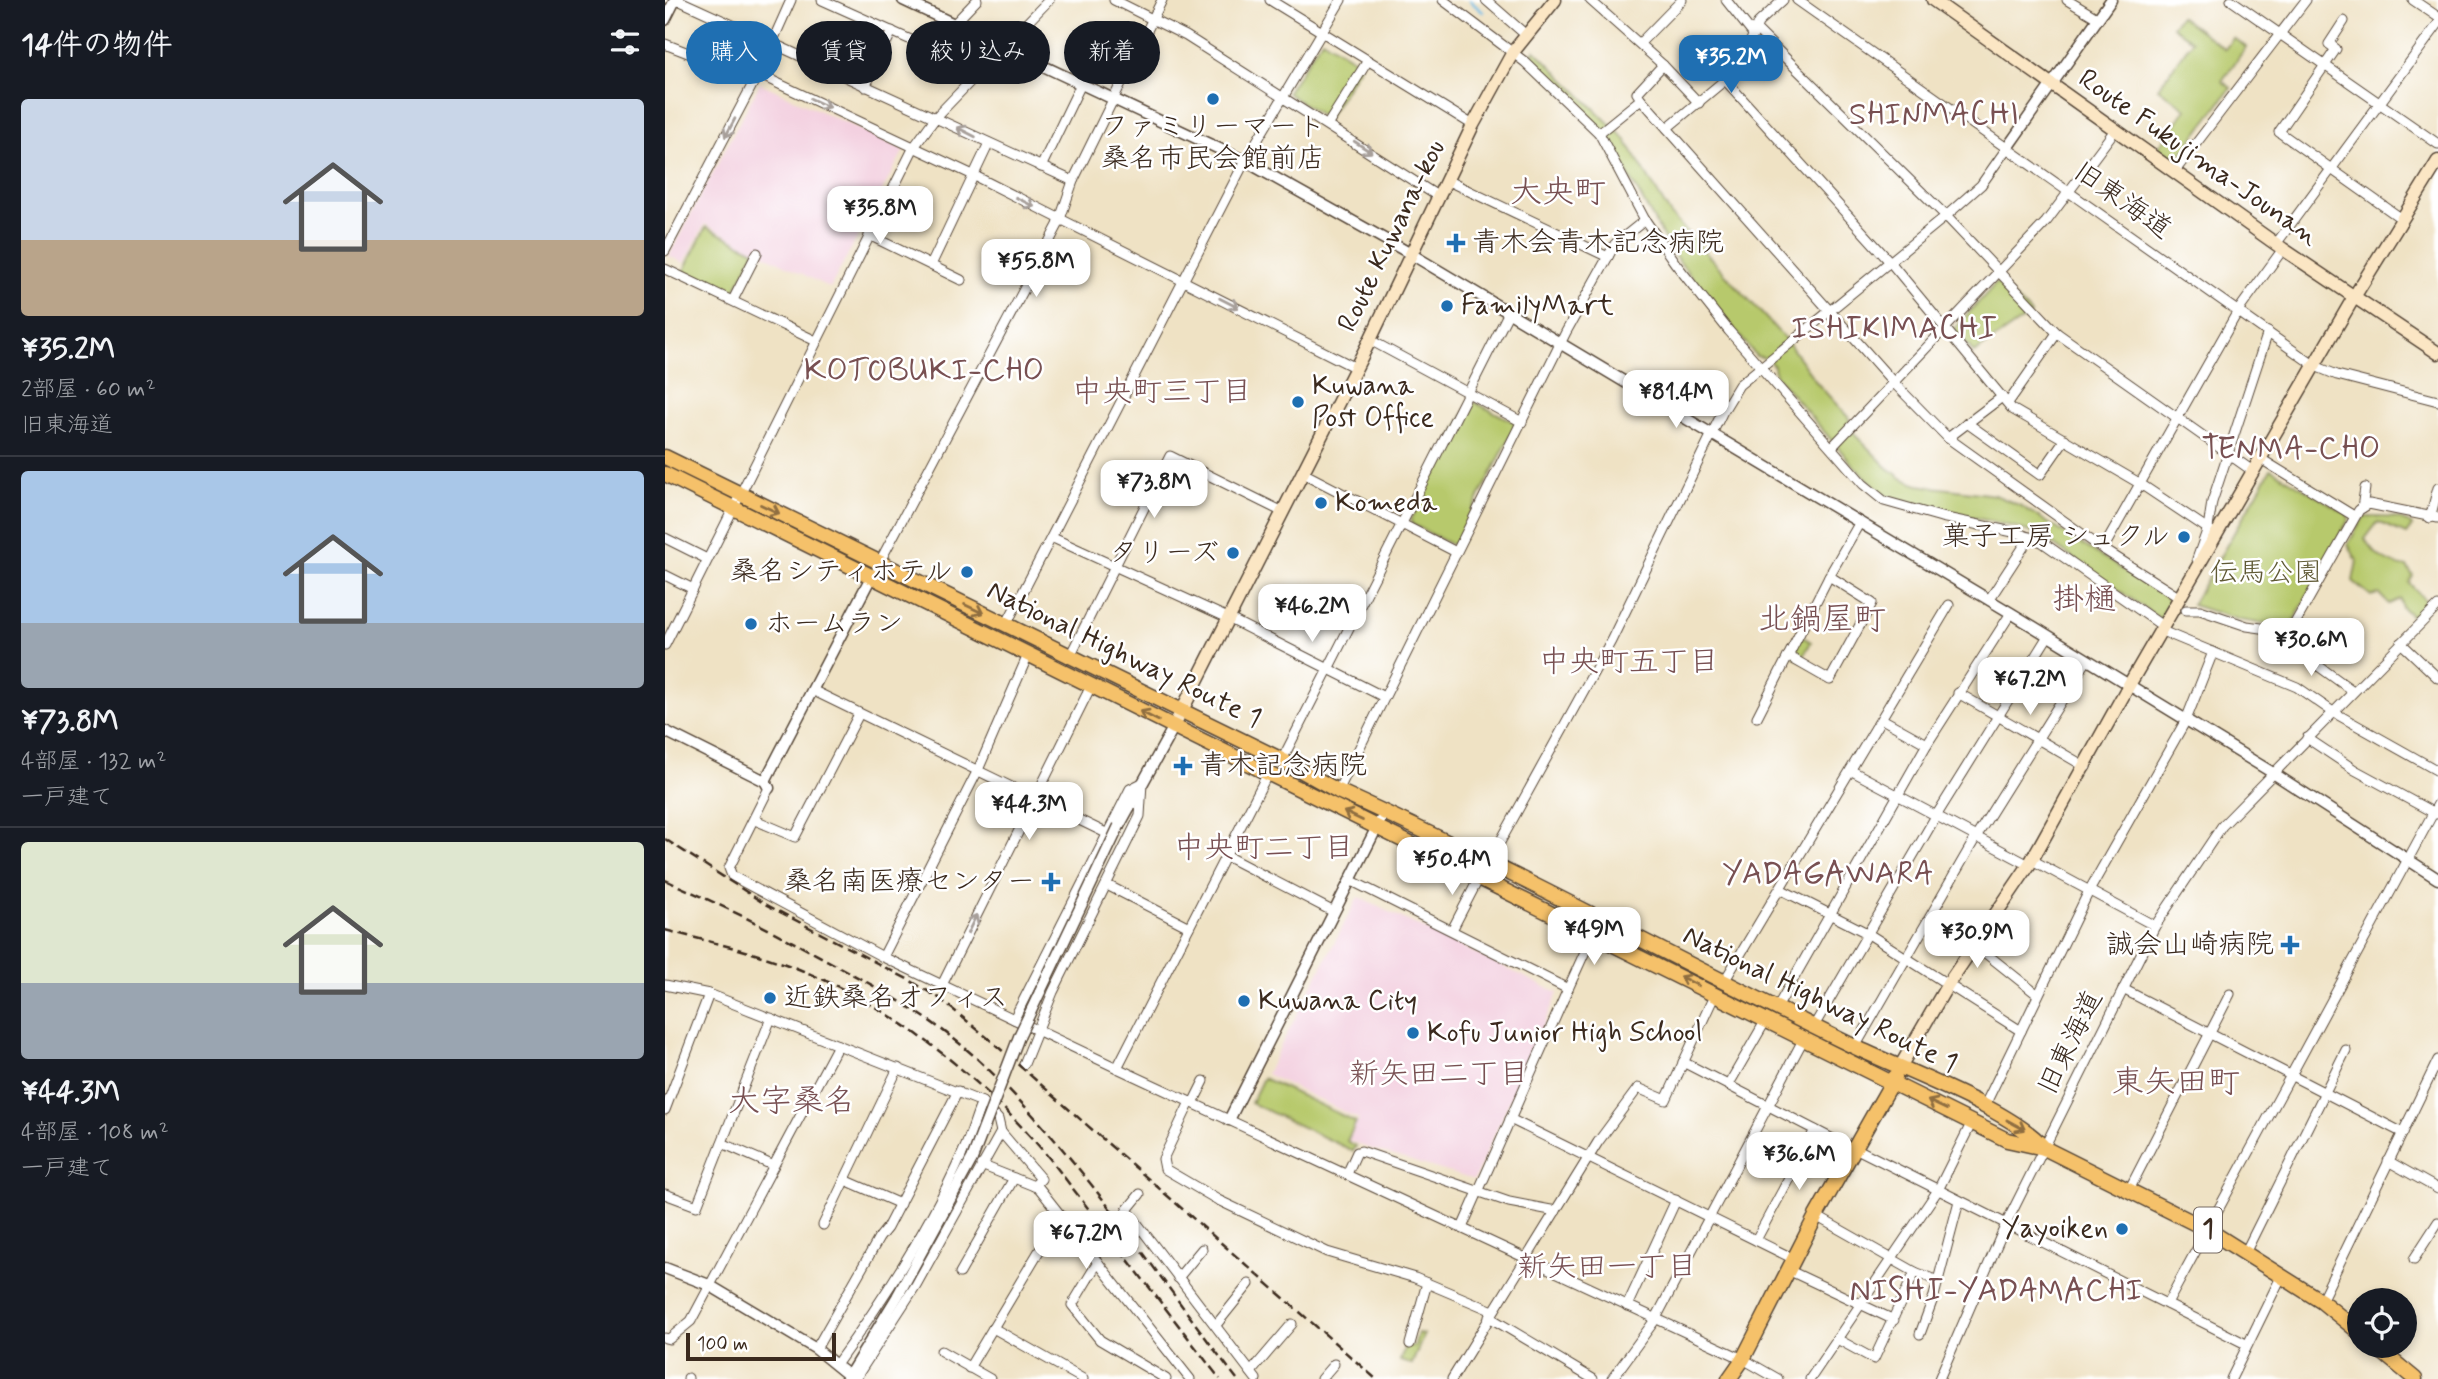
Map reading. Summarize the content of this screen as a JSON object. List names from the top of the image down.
{
  "streets": {
    "highway": ["National Highway Route 1", "1"],
    "main road": ["Route Fukujima-Jounan", "Route Kuwana-kou"],
    "street": ["旧東海道"]
  },
  "crossings": [
    ["旧東海道", "National Highway Route 1"],
    ["Route Kuwana-kou", "National Highway Route 1"]
  ],
  "districts": [
    "SHINMACHI",
    "大央町",
    "ISHIKIMACHI",
    "KOTOBUKI-CHO",
    "中央町三丁目",
    "TENMA-CHO",
    "掛樋",
    "北鍋屋町",
    "中央町五丁目",
    "中央町二丁目",
    "YADAGAWARA",
    "新矢田二丁目",
    "東矢田町",
    "大字桑名",
    "新矢田一丁目",
    "NISHI-YADAMACHI"
  ],
  "parks": ["伝馬公園"],
  "places": {
    "other": [
      "ファミリーマート 桑名市民会館前店",
      "FamilyMart",
      "Kuwana Post Office",
      "Komeda",
      "菓子工房 シュクル",
      "タリーズ",
      "桑名シティホテル",
      "ホームラン",
      "近鉄桑名オフィス",
      "Kuwana City",
      "Kofu Junior High School",
      "Yayoiken"
    ],
    "health": [
      "青木会青木記念病院",
      "青木記念病院",
      "桑名南医療センター",
      "誠会山崎病院"
    ]
  },
  "scale_bar": "100 m",
  "page": {
    "heading": "14件の物件",
    "chip": [
      "購入",
      "賃貸",
      "絞り込み",
      "新着"
    ],
    "price": [
      "¥35.2M",
      "¥35.8M",
      "¥55.8M",
      "¥81.4M",
      "¥73.8M",
      "¥46.2M",
      "¥30.6M",
      "¥67.2M",
      "¥44.3M",
      "¥50.4M",
      "¥49M",
      "¥30.9M",
      "¥36.6M",
      "¥67.2M"
    ],
    "list": [
      {
        "name": "¥35.2M",
        "note": "2部屋 · 60 m² · 旧東海道"
      },
      {
        "name": "¥73.8M",
        "note": "4部屋 · 132 m² · 一戸建て"
      },
      {
        "name": "¥44.3M",
        "note": "4部屋 · 108 m² · 一戸建て"
      }
    ],
    "scale": "100 m"
  }
}
